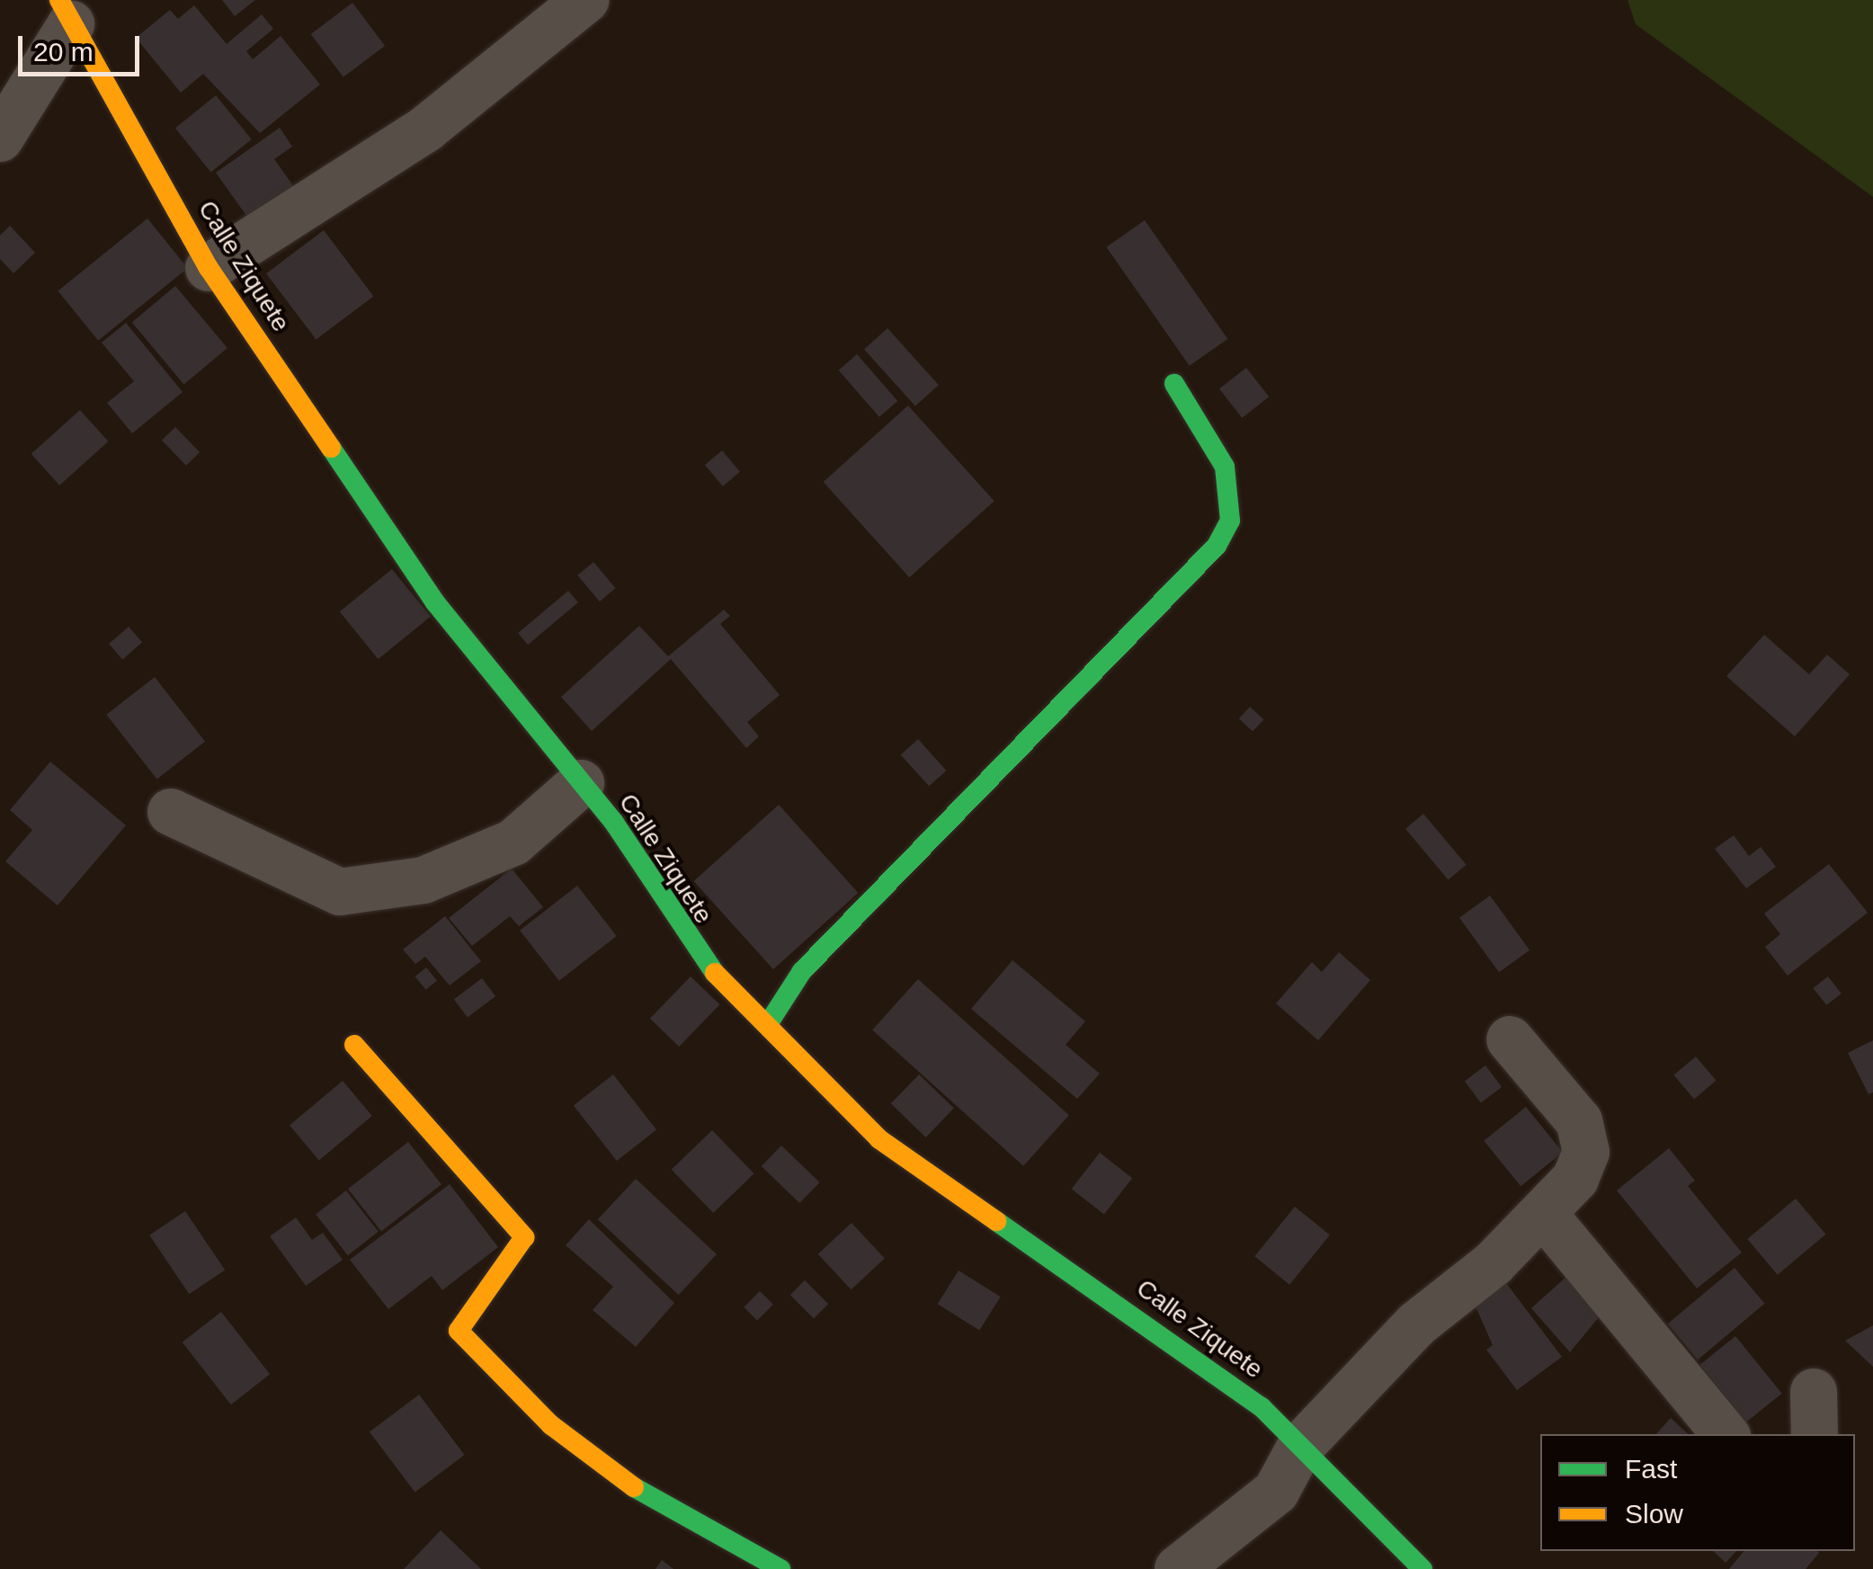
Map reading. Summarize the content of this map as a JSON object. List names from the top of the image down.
{
  "streets": {
    "street": ["Calle Ziquete"]
  },
  "legend": ["Fast", "Slow"],
  "scale_bar": "20 m"
}
